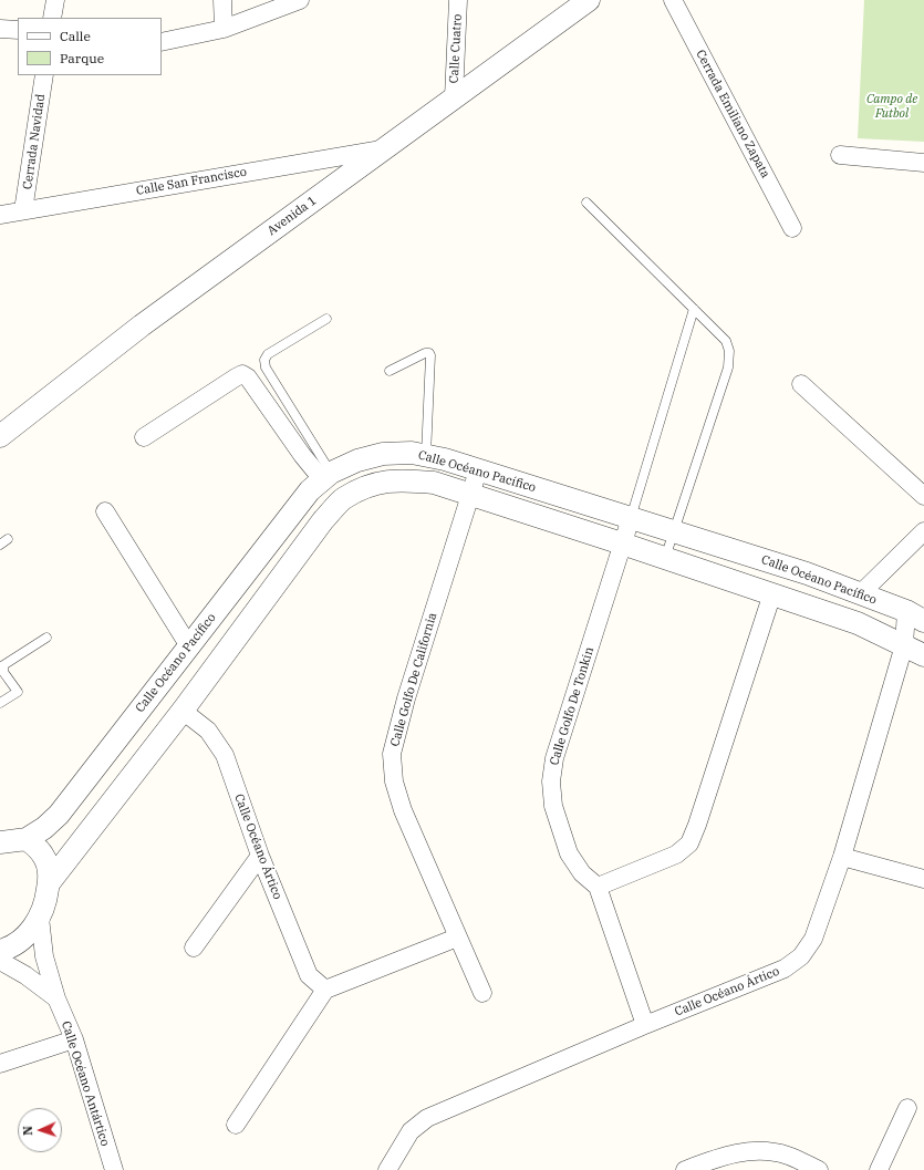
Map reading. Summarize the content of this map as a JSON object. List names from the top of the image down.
{
  "streets": {
    "street": [
      "Calle Cuatro",
      "Cerrada Emiliano Zapata",
      "Cerrada Navidad",
      "Calle San Francisco",
      "Avenida 1",
      "Calle Océano Pacífico",
      "Calle Golfo De California",
      "Calle Golfo De Tonkin",
      "Calle Océano Ártico",
      "Calle Océano Antártico"
    ]
  },
  "crossings": [
    ["Calle Cuatro", "Avenida 1"],
    ["Cerrada Navidad", "Calle San Francisco"],
    ["Calle San Francisco", "Avenida 1"],
    ["Calle Océano Pacífico", "Calle Golfo De California"],
    ["Calle Océano Pacífico", "Calle Golfo De Tonkin"],
    ["Calle Océano Pacífico", "Calle Océano Ártico"],
    ["Calle Golfo De Tonkin", "Calle Océano Ártico"]
  ],
  "parks": ["Campo de Futbol"],
  "legend": ["Calle", "Parque"],
  "north": "left"
}
